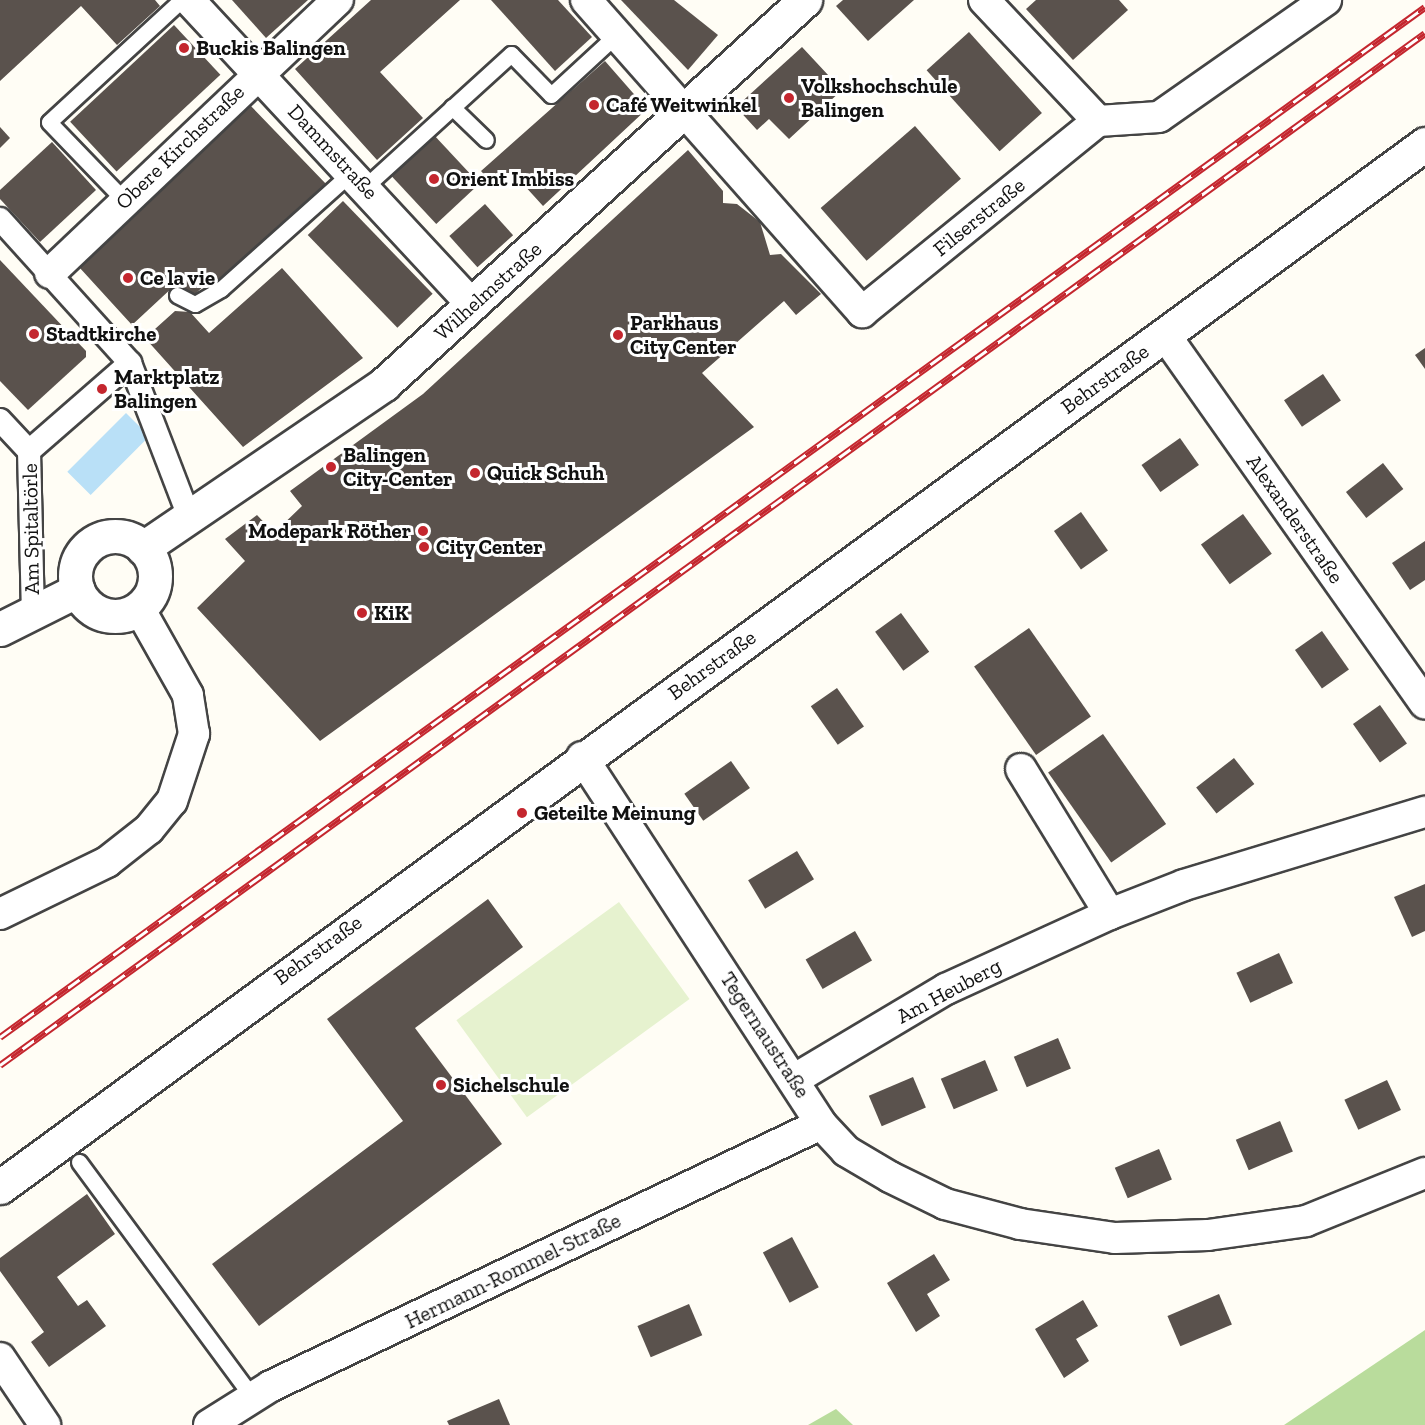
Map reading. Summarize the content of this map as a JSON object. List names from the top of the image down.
{
  "streets": {
    "street": [
      "Obere Kirchstraße",
      "Dammstraße",
      "Filserstraße",
      "Wilhelmstraße",
      "Behrstraße",
      "Alexanderstraße",
      "Am Spitaltörle",
      "Am Heuberg",
      "Tegernaustraße",
      "Hermann-Rommel-Straße"
    ]
  },
  "crossings": [
    ["Obere Kirchstraße", "Dammstraße"],
    ["Dammstraße", "Wilhelmstraße"],
    ["Filserstraße", "Wilhelmstraße"],
    ["Behrstraße", "Alexanderstraße"],
    ["Behrstraße", "Tegernaustraße"],
    ["Am Heuberg", "Tegernaustraße"],
    ["Tegernaustraße", "Hermann-Rommel-Straße"]
  ],
  "places": [
    "Buckis Balingen",
    "Volkshochschule Balingen",
    "Café Weitwinkel",
    "Orient Imbiss",
    "Ce la vie",
    "Stadtkirche",
    "Parkhaus City Center",
    "Marktplatz Balingen",
    "Balingen City-Center",
    "Quick Schuh",
    "Modepark Röther",
    "City Center",
    "KiK",
    "Geteilte Meinung",
    "Sichelschule"
  ]
}
